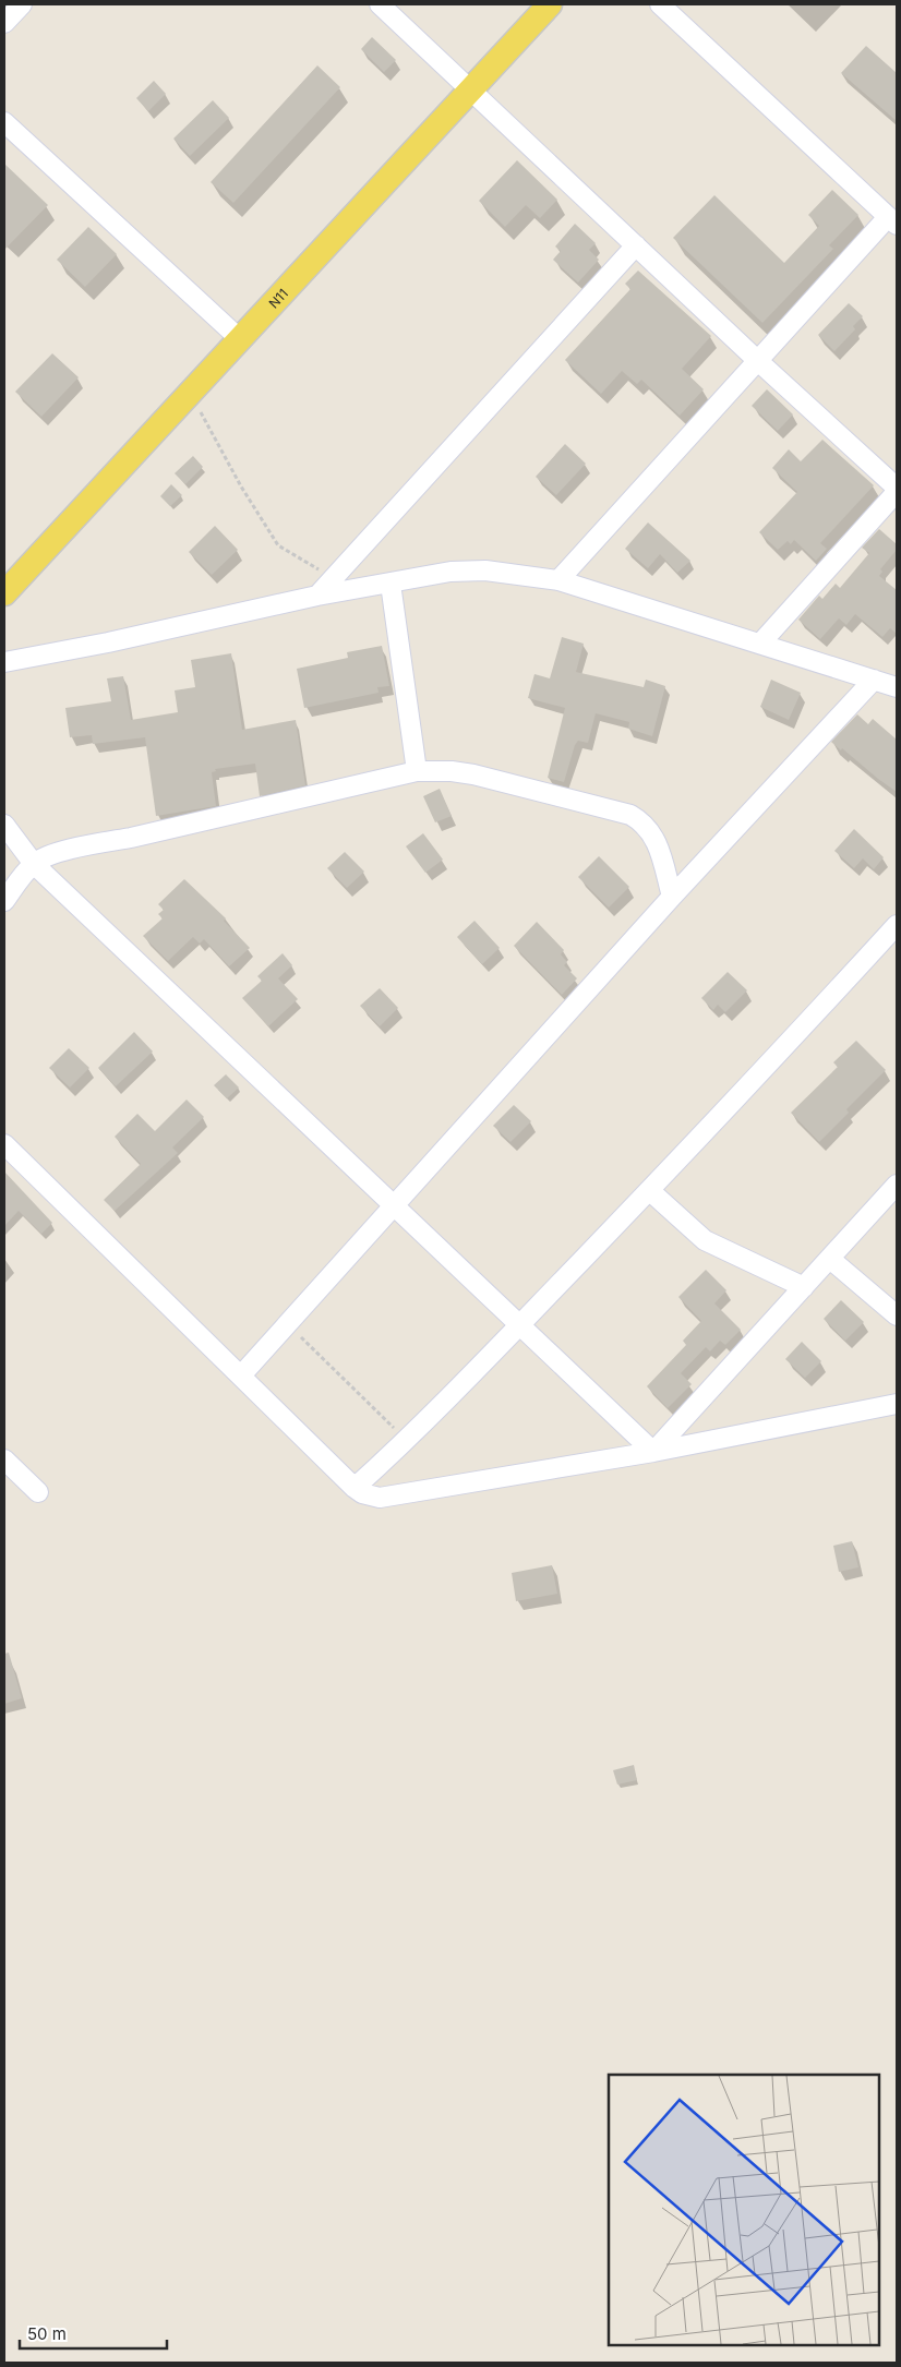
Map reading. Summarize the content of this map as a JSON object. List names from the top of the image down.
{
  "streets": {
    "main road": ["N11"]
  },
  "scale_bar": "50 m"
}
